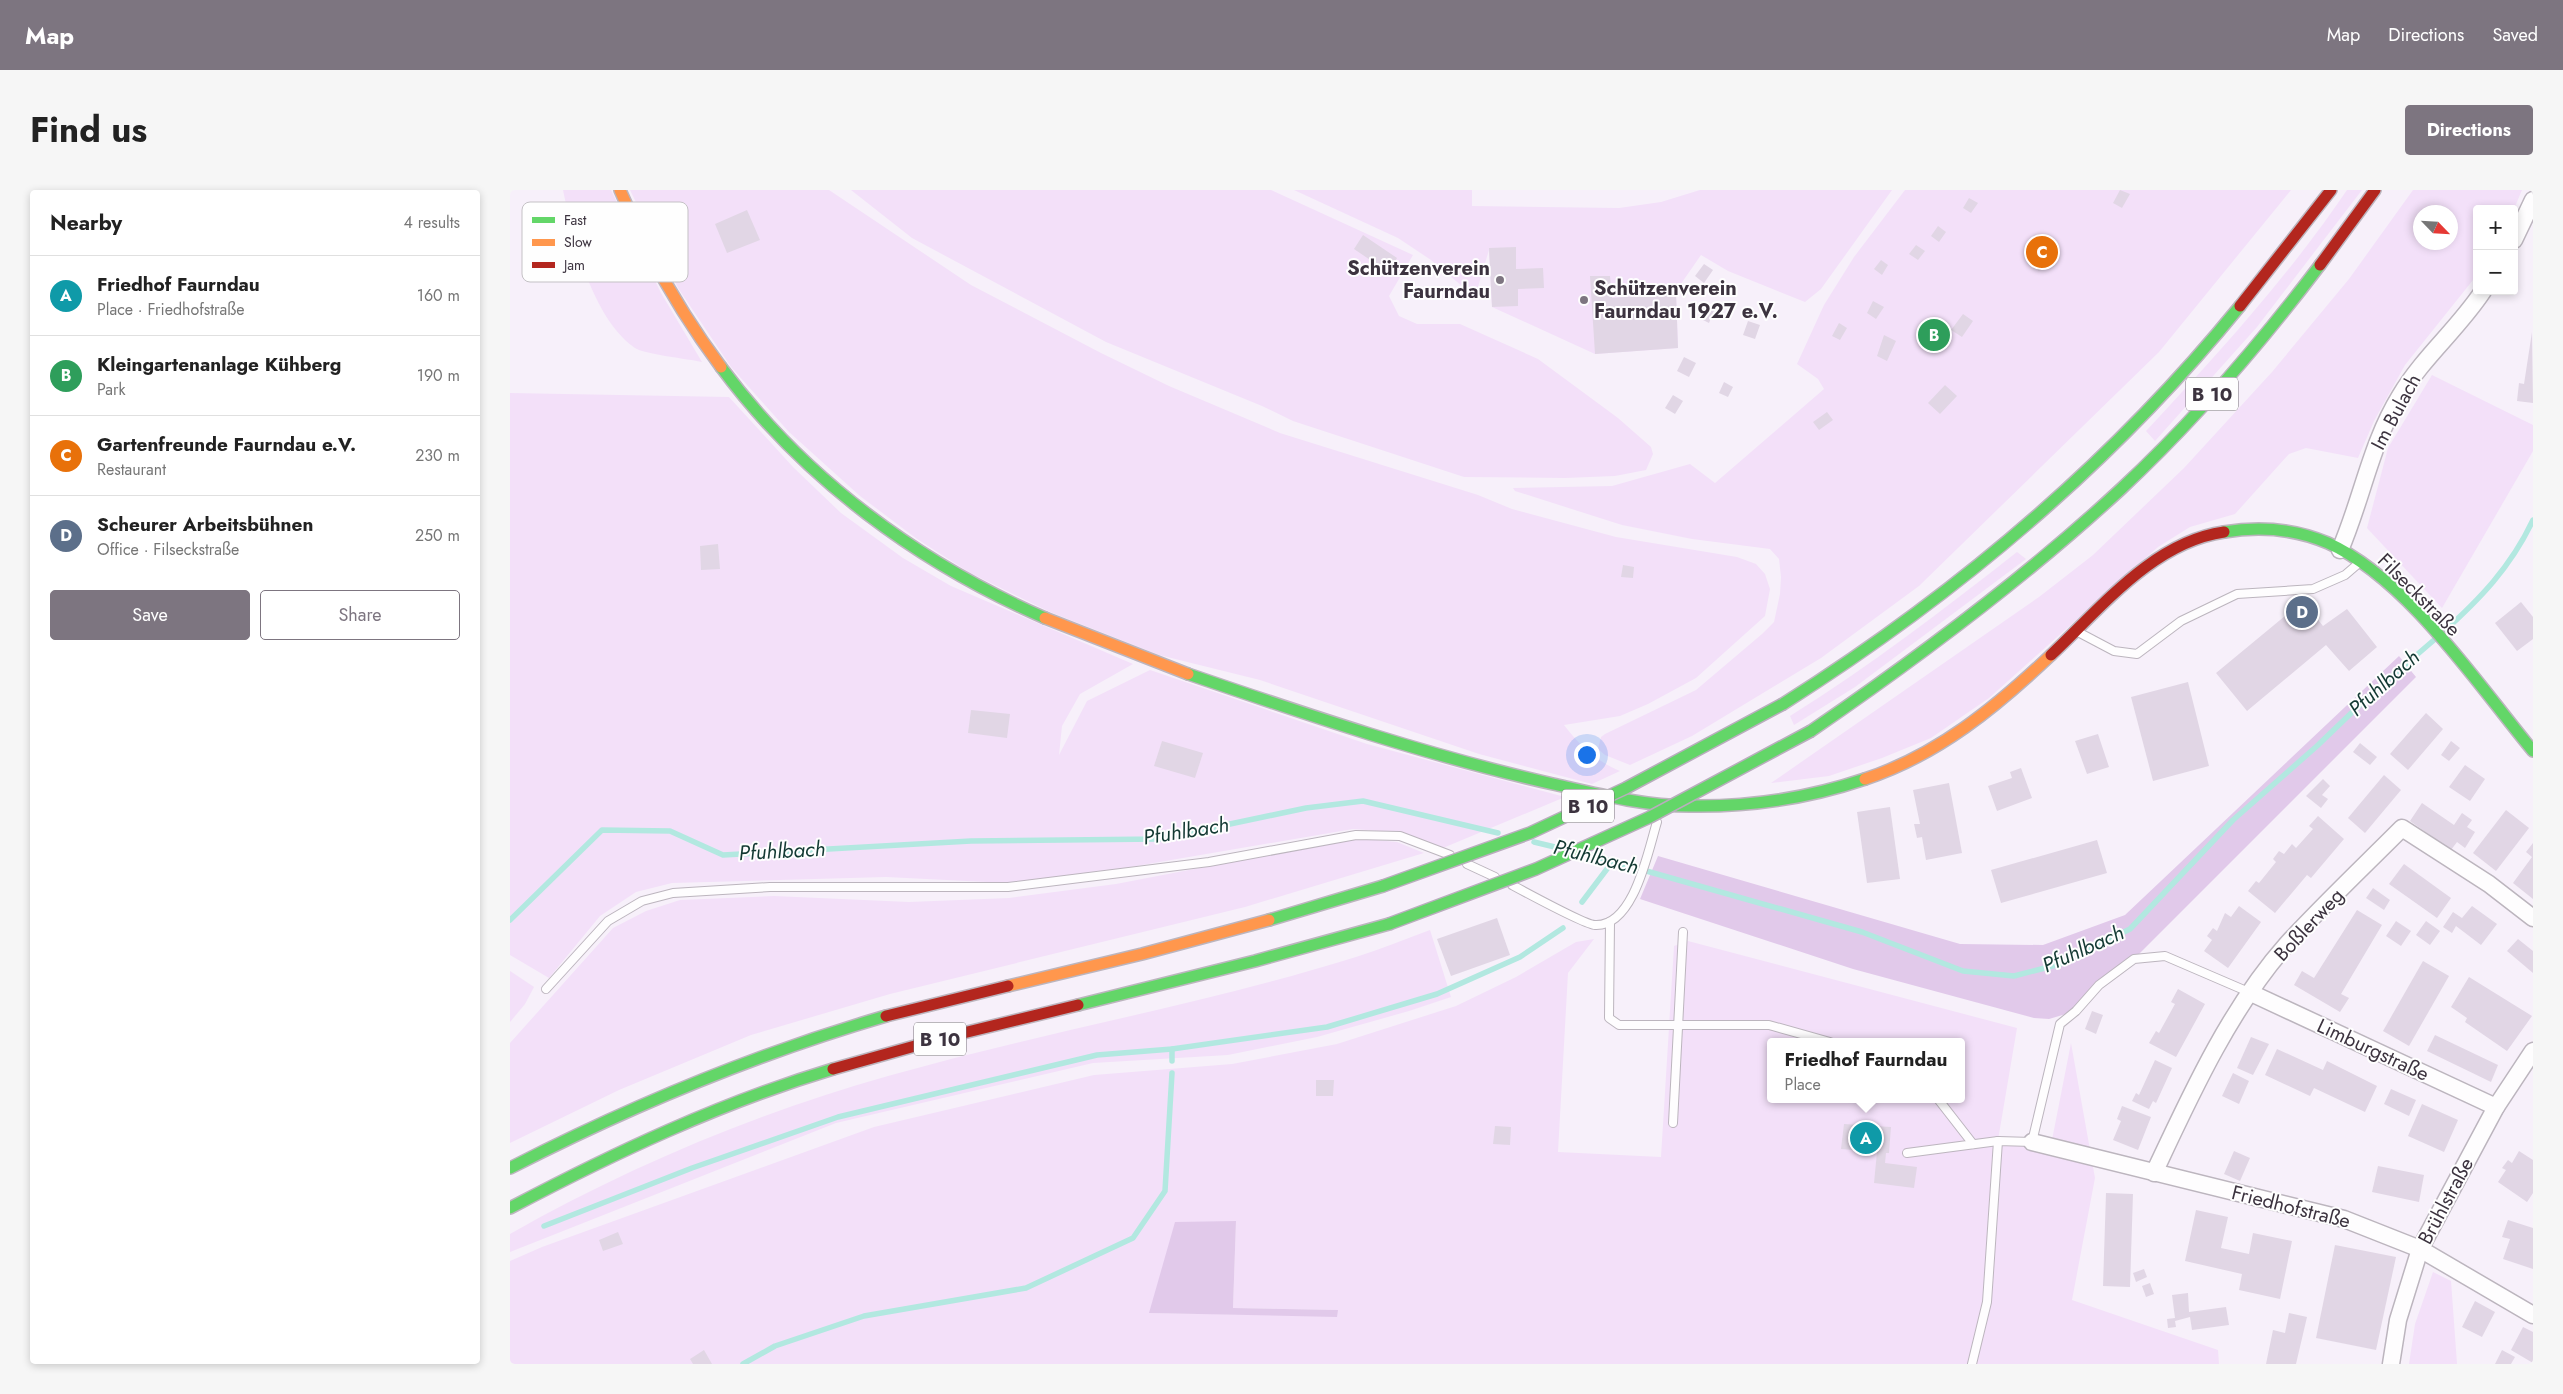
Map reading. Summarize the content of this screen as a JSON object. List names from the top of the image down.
{
  "streets": {
    "main road": ["B 10", "Filseckstraße"],
    "street": [
      "Im Bulach",
      "Boßlerweg",
      "Limburgstraße",
      "Brühlstraße",
      "Friedhofstraße"
    ]
  },
  "crossings": [
    ["Im Bulach", "Filseckstraße"],
    ["Boßlerweg", "Limburgstraße"],
    ["Boßlerweg", "Friedhofstraße"],
    ["Limburgstraße", "Brühlstraße"],
    ["Brühlstraße", "Friedhofstraße"]
  ],
  "water": ["Pfuhlbach"],
  "places": ["Schützenverein Faurndau", "Schützenverein Faurndau 1927 e.V."],
  "legend": ["Fast", "Slow", "Jam"],
  "north": "bottom right",
  "page": {
    "header": "Map",
    "nav": ["Map", "Directions", "Saved"],
    "title": "Find us",
    "buttons": [
      "Directions",
      ["Save", "Share"]
    ],
    "heading": ["Nearby", "4 results"],
    "map_buttons": ["+", "−"],
    "pins": [
      "C",
      "B",
      "D",
      "A"
    ],
    "list": [
      {
        "mark": "A",
        "name": "Friedhof Faurndau",
        "note": "Place · Friedhofstraße",
        "value": "160 m"
      },
      {
        "mark": "B",
        "name": "Kleingartenanlage Kühberg",
        "note": "Park",
        "value": "190 m"
      },
      {
        "mark": "C",
        "name": "Gartenfreunde Faurndau e.V.",
        "note": "Restaurant",
        "value": "230 m"
      },
      {
        "mark": "D",
        "name": "Scheurer Arbeitsbühnen",
        "note": "Office · Filseckstraße",
        "value": "250 m"
      }
    ],
    "popup": ["Friedhof Faurndau", "Place"]
  }
}
